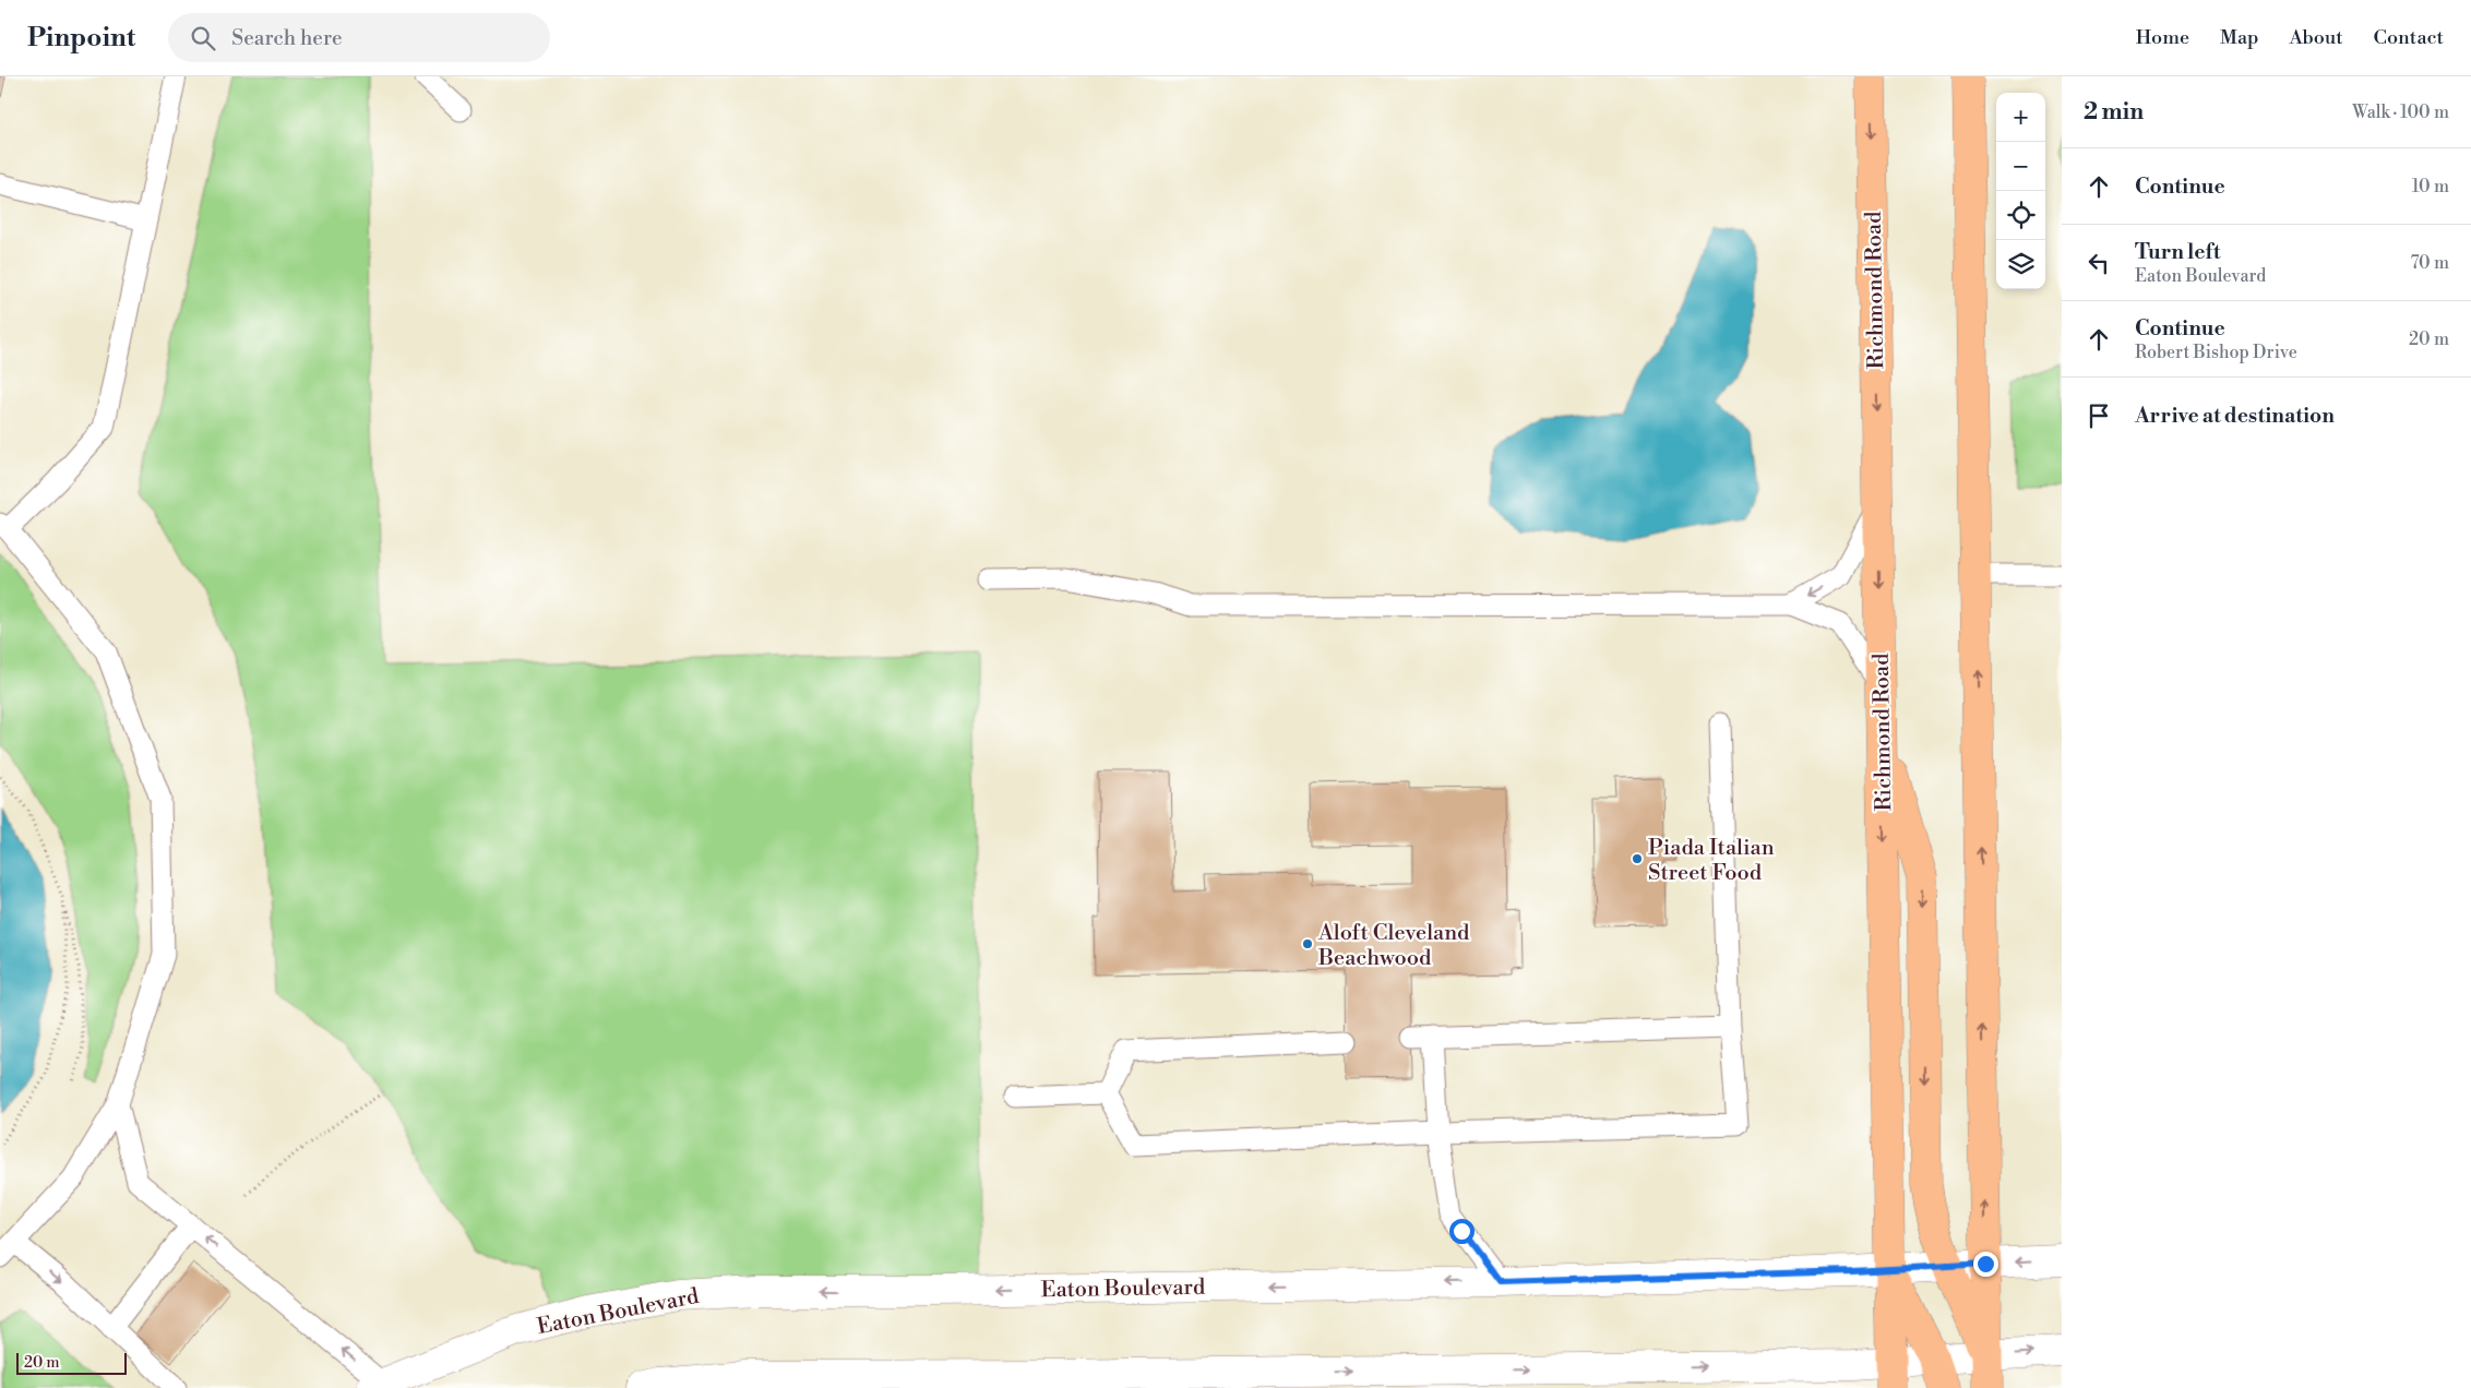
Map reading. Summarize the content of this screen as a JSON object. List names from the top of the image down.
{
  "streets": {
    "main road": ["Richmond Road"],
    "street": ["Eaton Boulevard"]
  },
  "crossings": [
    ["Richmond Road", "Eaton Boulevard"]
  ],
  "places": ["Piada Italian Street Food", "Aloft Cleveland Beachwood"],
  "scale_bar": "20 m",
  "page": {
    "header": "Pinpoint",
    "search": "Search here",
    "nav": [
      "Home",
      "Map",
      "About",
      "Contact"
    ],
    "heading": ["2 min", "Walk · 100 m"],
    "map_buttons": ["+", "−"],
    "list": [
      ["Continue", "10 m"],
      ["Turn left", "Eaton Boulevard", "70 m"],
      ["Continue", "Robert Bishop Drive", "20 m"],
      "Arrive at destination"
    ],
    "scale": "20 m"
  }
}
